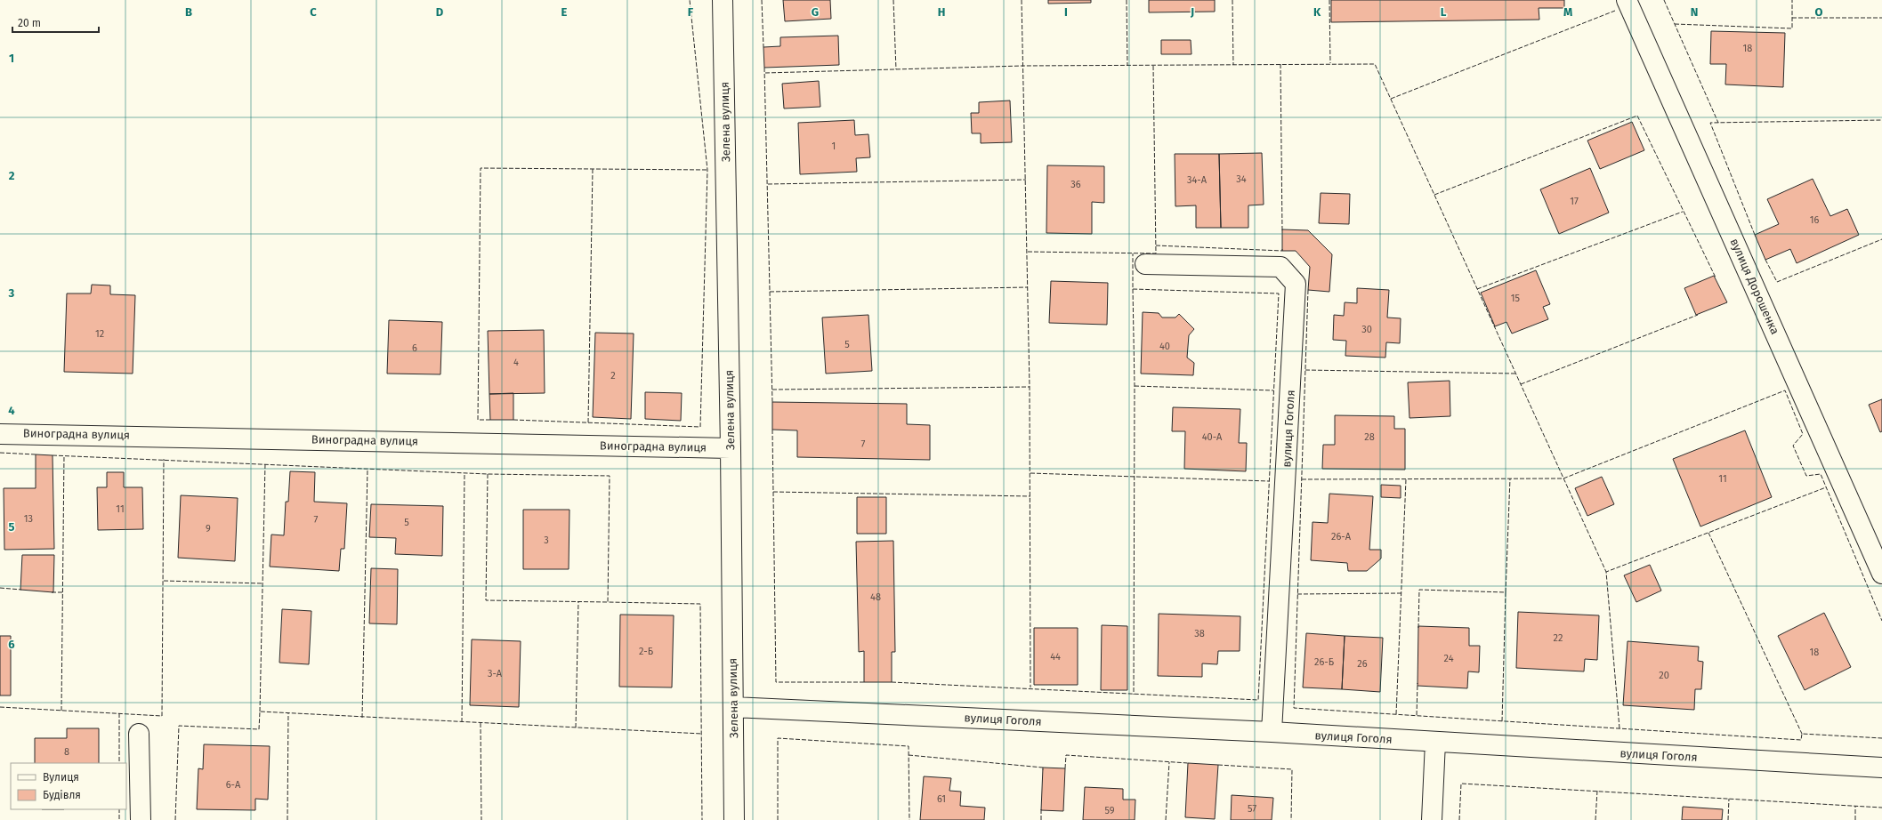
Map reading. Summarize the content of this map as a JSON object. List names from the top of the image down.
{
  "streets": {
    "street": [
      "Зелена вулиця",
      "вулиця Дорошенка",
      "вулиця Гоголя",
      "Виноградна вулиця"
    ]
  },
  "crossings": [
    ["Зелена вулиця", "вулиця Гоголя"],
    ["Зелена вулиця", "Виноградна вулиця"]
  ],
  "house_numbers": [
    "18",
    "1",
    "34",
    "34-А",
    "36",
    "17",
    "16",
    "15",
    "30",
    "12",
    "5",
    "40",
    "6",
    "4",
    "2",
    "40-А",
    "28",
    "7",
    "11",
    "11",
    "13",
    "7",
    "5",
    "9",
    "26-А",
    "3",
    "48",
    "38",
    "22",
    "2-Б",
    "18",
    "44",
    "24",
    "26-Б",
    "26",
    "3-А",
    "20",
    "8",
    "6-А",
    "61",
    "57",
    "59"
  ],
  "legend": ["Вулиця", "Будівля"],
  "scale_bar": "20 m",
  "grid": {
    "columns": [
      "B",
      "C",
      "D",
      "E",
      "F",
      "G",
      "H",
      "I",
      "J",
      "K",
      "L",
      "M",
      "N",
      "O"
    ],
    "rows": [
      "1",
      "2",
      "3",
      "4",
      "5",
      "6"
    ]
  }
}
